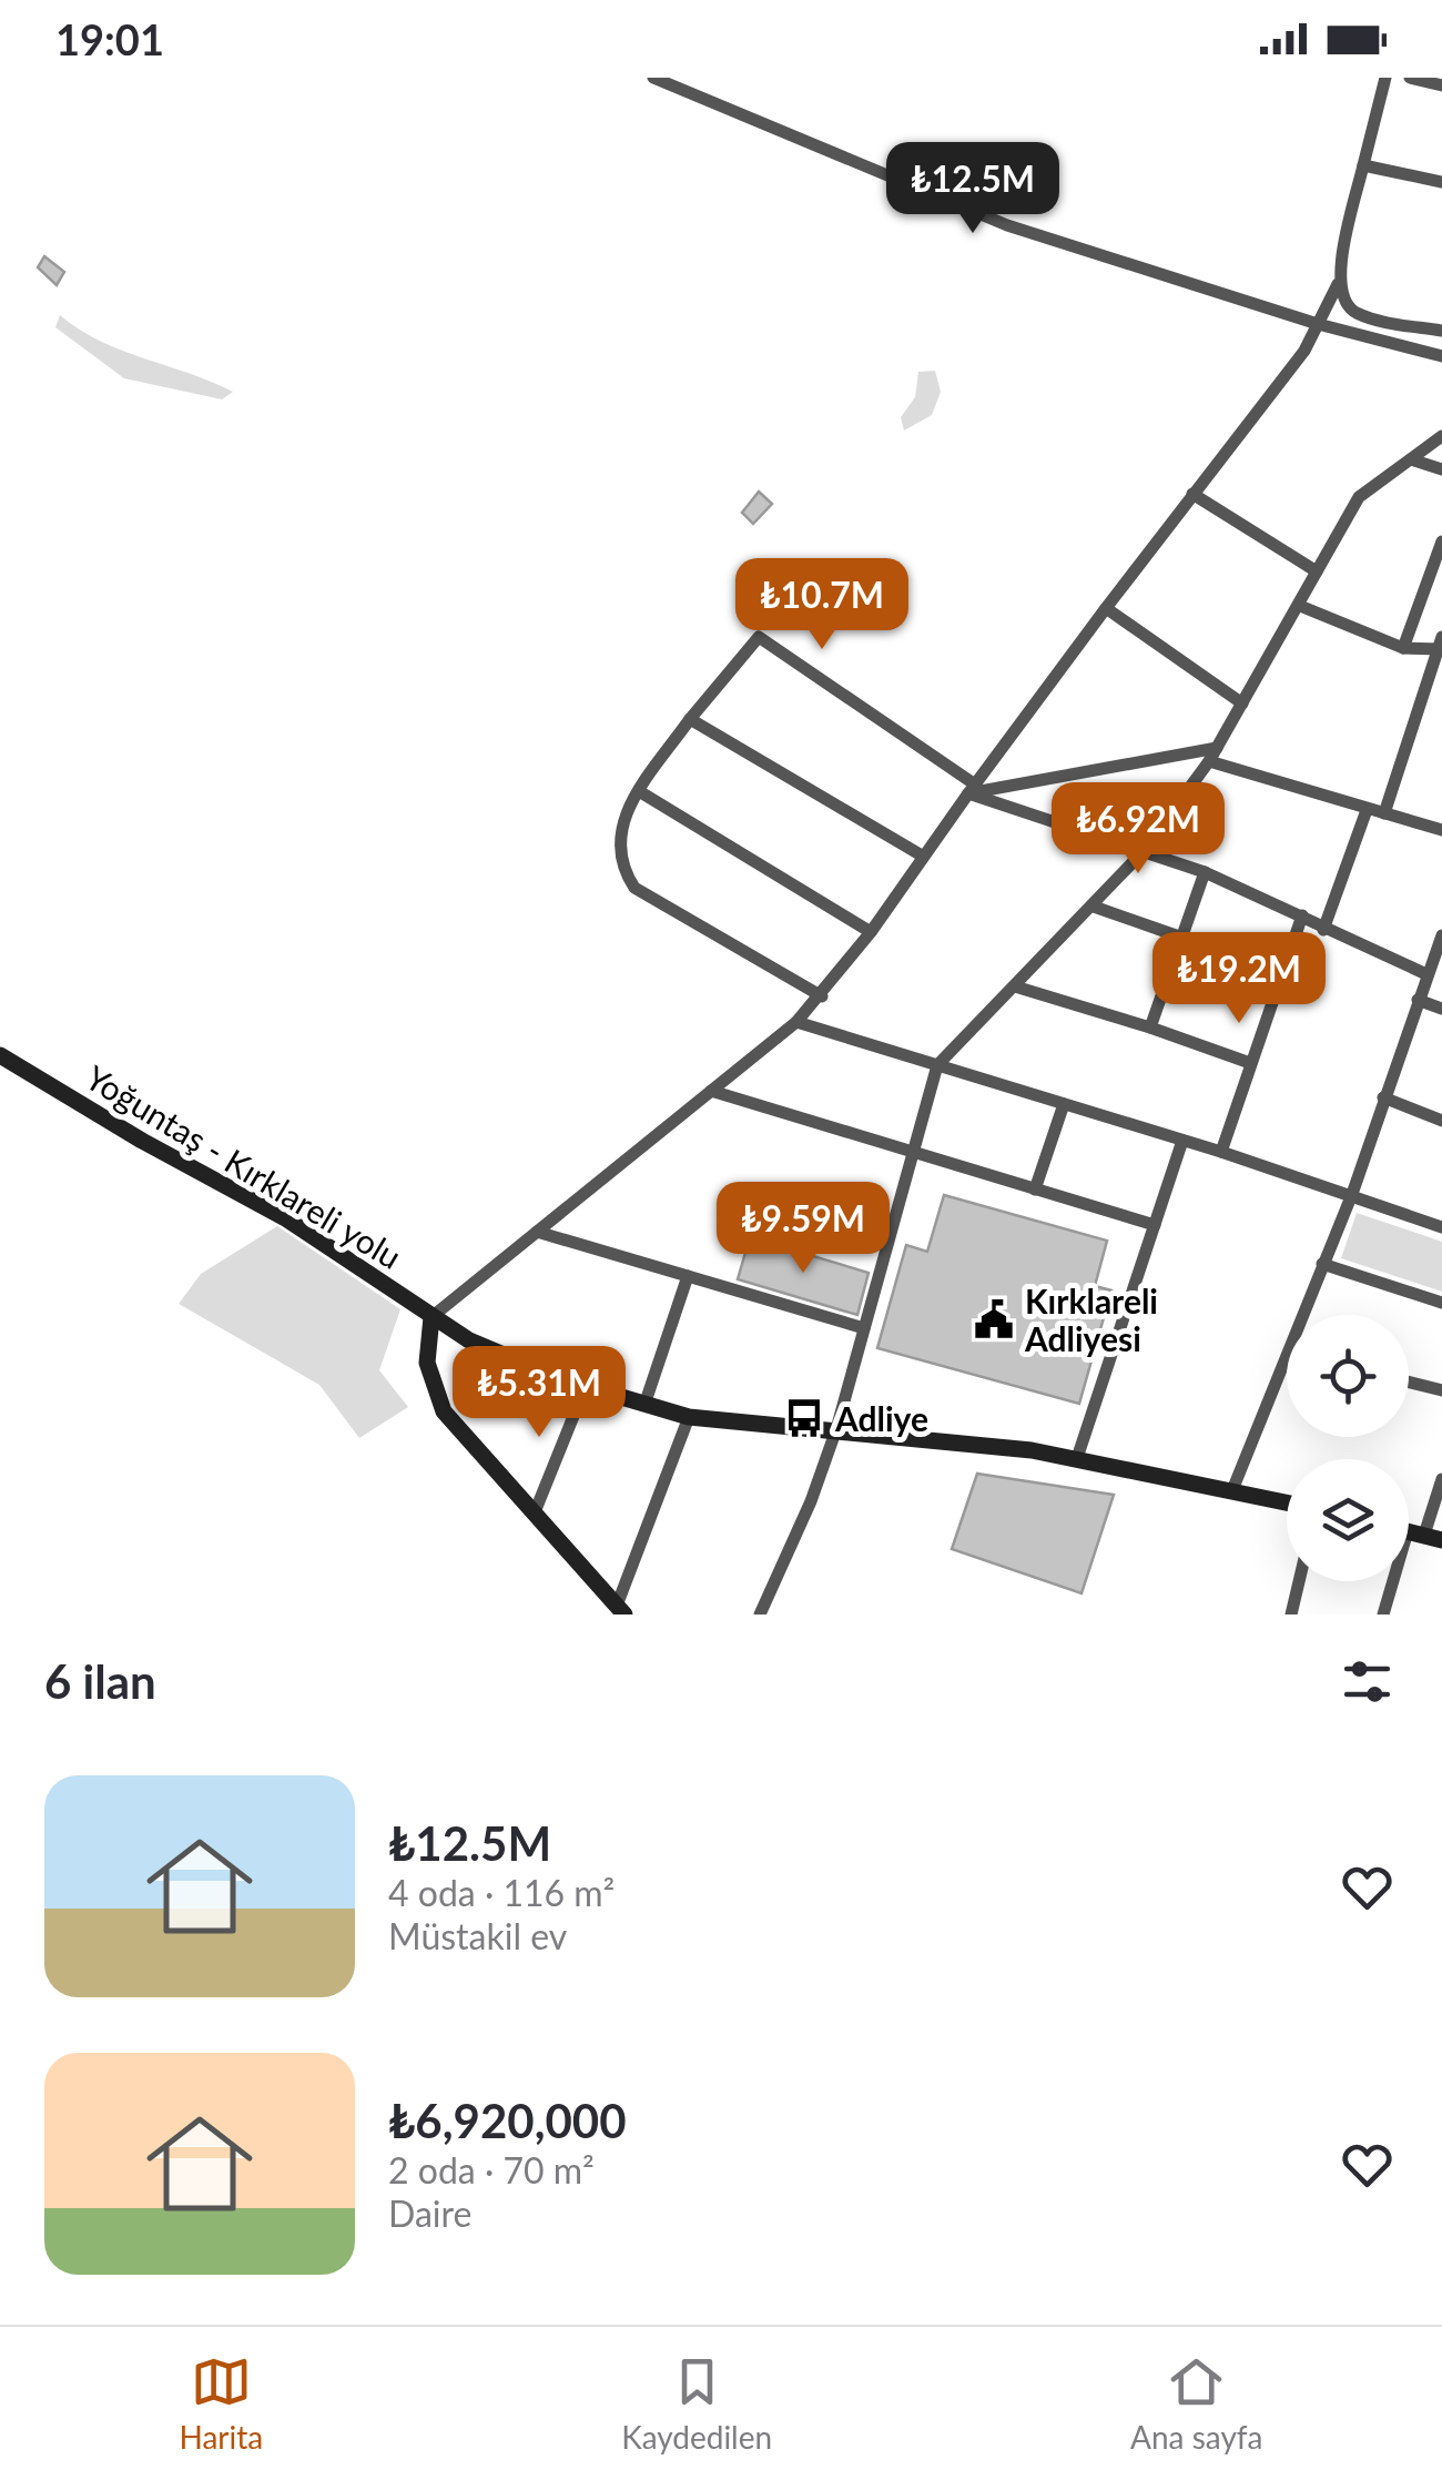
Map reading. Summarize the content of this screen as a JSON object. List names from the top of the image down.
{
  "streets": {
    "street": ["Yoğuntaş - Kırklareli yolu"]
  },
  "places": {
    "public building": ["Kırklareli Adliyesi"],
    "bus stop": ["Adliye"]
  },
  "page": {
    "status": "19:01",
    "price": [
      "₺12.5M",
      "₺10.7M",
      "₺6.92M",
      "₺19.2M",
      "₺9.59M",
      "₺5.31M"
    ],
    "heading": "6 ilan",
    "list": [
      {
        "name": "₺12.5M",
        "note": "4 oda · 116 m² · Müstakil ev"
      },
      {
        "name": "₺6,920,000",
        "note": "2 oda · 70 m² · Daire"
      }
    ],
    "tabs": ["Harita", "Kaydedilen", "Ana sayfa"]
  }
}
